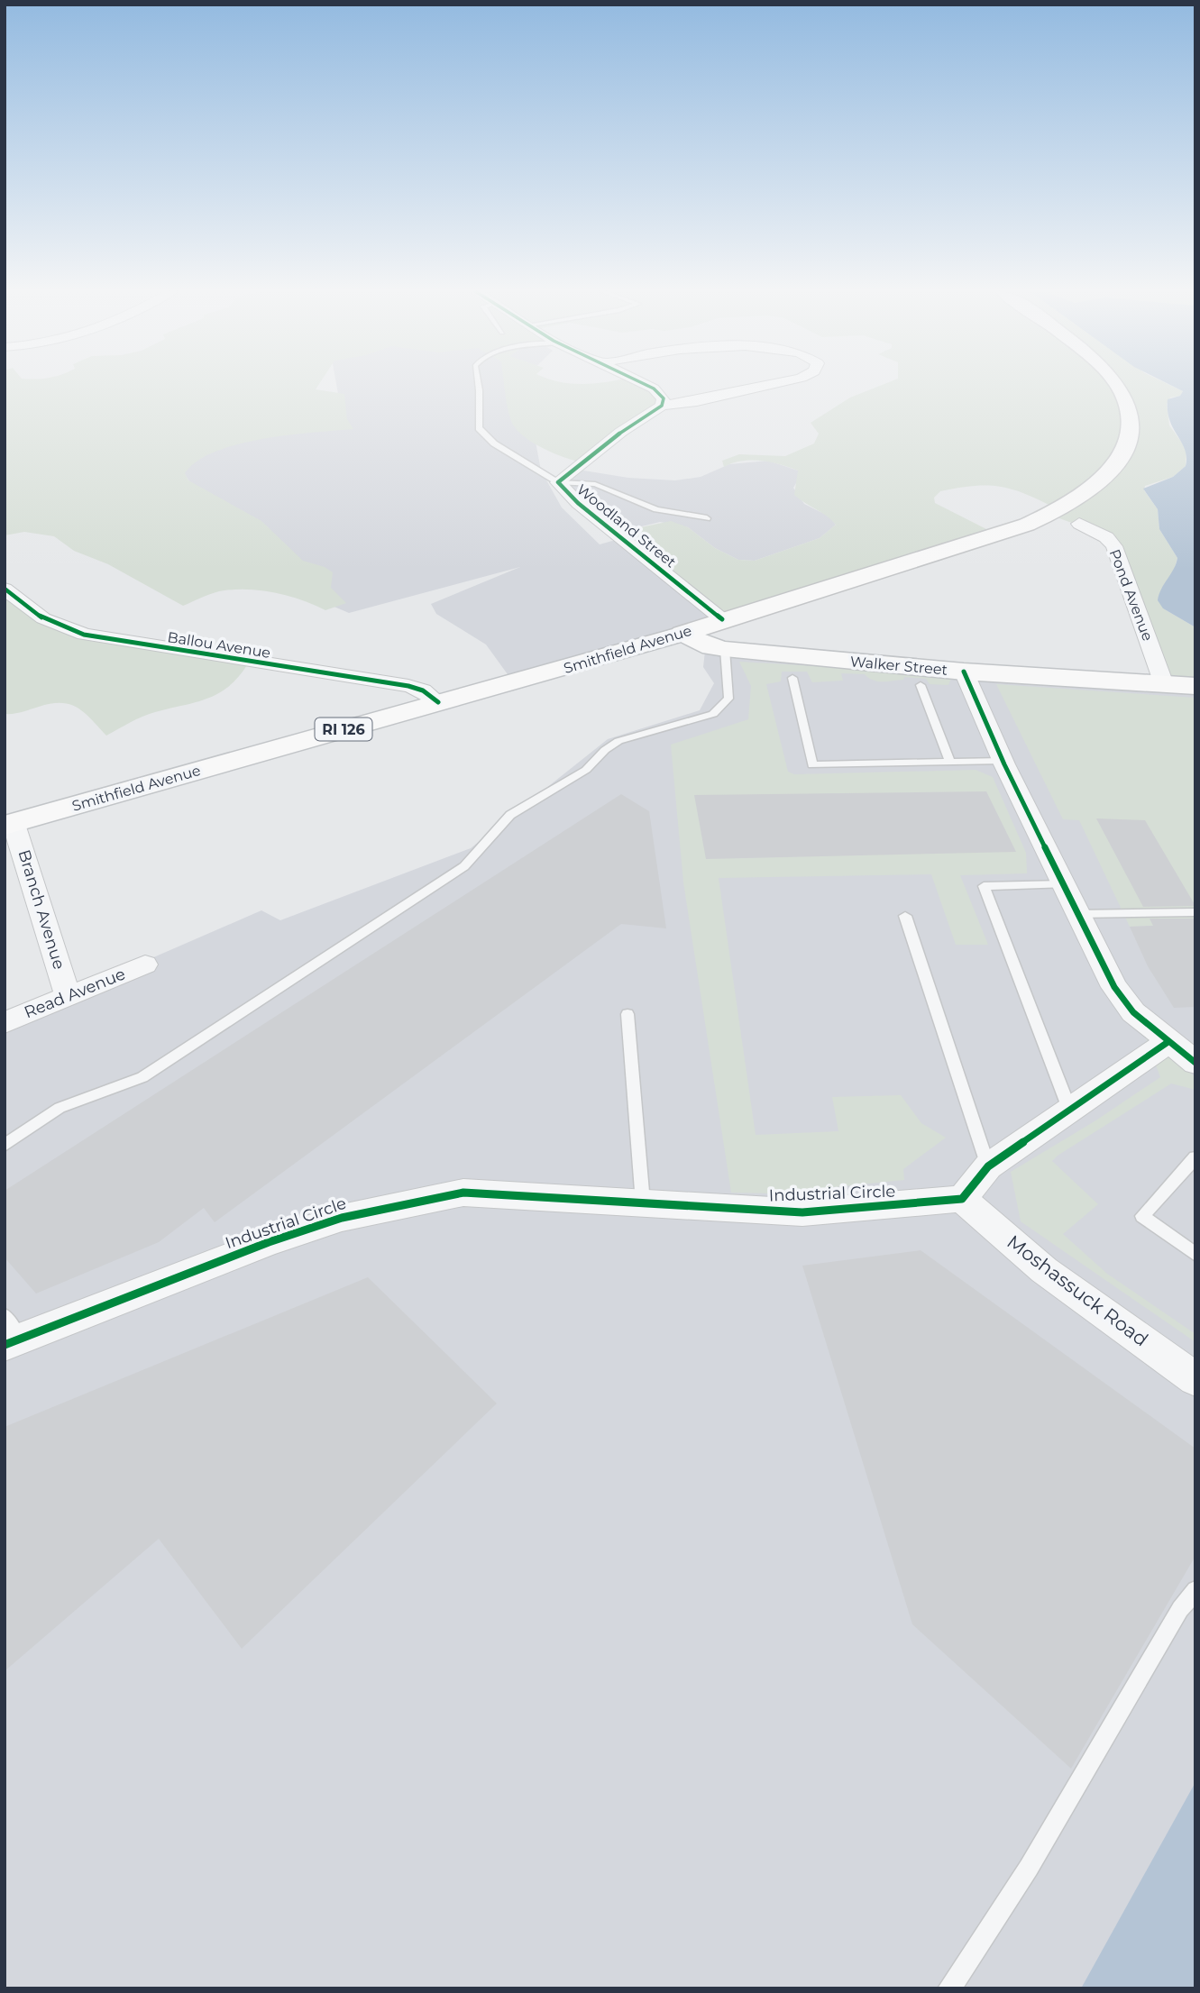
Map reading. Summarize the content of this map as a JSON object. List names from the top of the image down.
{
  "streets": {
    "main road": ["Smithfield Avenue", "Walker Street", "RI 126"],
    "street": [
      "Woodland Street",
      "Pond Avenue",
      "Ballou Avenue",
      "Branch Avenue",
      "Read Avenue",
      "Industrial Circle",
      "Moshassuck Road"
    ]
  },
  "crossings": [
    ["Woodland Street", "Smithfield Avenue"],
    ["Pond Avenue", "Walker Street"],
    ["Ballou Avenue", "Smithfield Avenue"],
    ["Smithfield Avenue", "Walker Street"],
    ["Smithfield Avenue", "Branch Avenue"],
    ["Branch Avenue", "Read Avenue"],
    ["Industrial Circle", "Moshassuck Road"]
  ]
}
